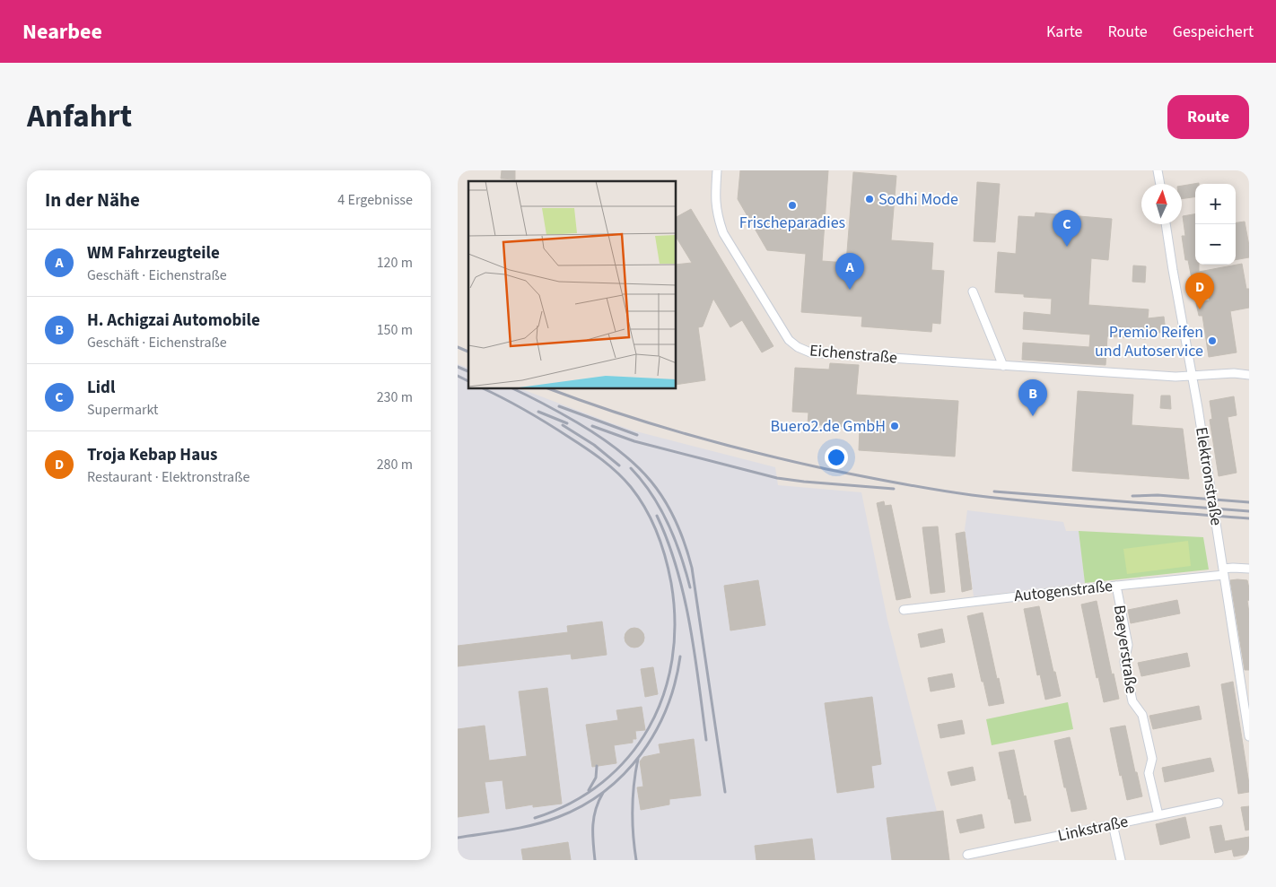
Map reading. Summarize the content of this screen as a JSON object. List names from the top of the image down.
{
  "streets": {
    "street": [
      "Eichenstraße",
      "Elektronstraße",
      "Autogenstraße",
      "Baeyerstraße",
      "Linkstraße"
    ]
  },
  "crossings": [
    ["Eichenstraße", "Elektronstraße"],
    ["Elektronstraße", "Autogenstraße"],
    ["Autogenstraße", "Baeyerstraße"],
    ["Baeyerstraße", "Linkstraße"]
  ],
  "places": [
    "Sodhi Mode",
    "Frischeparadies",
    "Premio Reifen und Autoservice",
    "Buero2.de GmbH"
  ],
  "north": "top",
  "page": {
    "header": "Nearbee",
    "nav": ["Karte", "Route", "Gespeichert"],
    "title": "Anfahrt",
    "buttons": "Route",
    "heading": ["In der Nähe", "4 Ergebnisse"],
    "map_buttons": ["+", "−"],
    "pins": [
      "C",
      "A",
      "D",
      "B"
    ],
    "list": [
      {
        "mark": "A",
        "name": "WM Fahrzeugteile",
        "note": "Geschäft · Eichenstraße",
        "value": "120 m"
      },
      {
        "mark": "B",
        "name": "H. Achigzai Automobile",
        "note": "Geschäft · Eichenstraße",
        "value": "150 m"
      },
      {
        "mark": "C",
        "name": "Lidl",
        "note": "Supermarkt",
        "value": "230 m"
      },
      {
        "mark": "D",
        "name": "Troja Kebap Haus",
        "note": "Restaurant · Elektronstraße",
        "value": "280 m"
      }
    ]
  }
}
